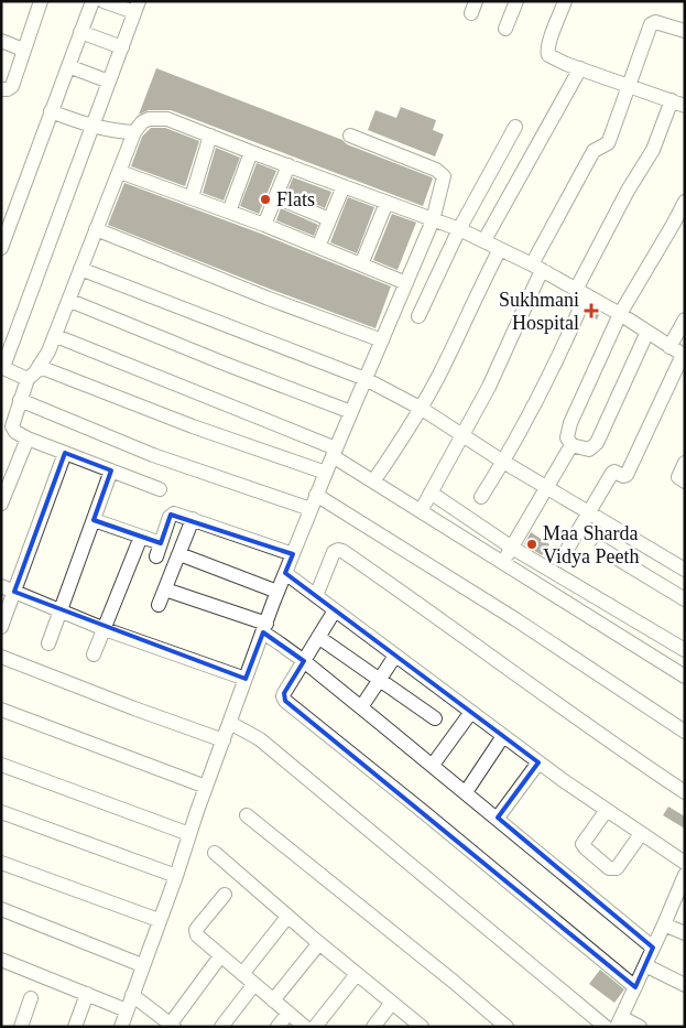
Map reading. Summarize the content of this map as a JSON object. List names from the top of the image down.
{
  "places": {
    "other": ["Flats", "Maa Sharda Vidya Peeth"],
    "health": ["Sukhmani Hospital"]
  }
}
